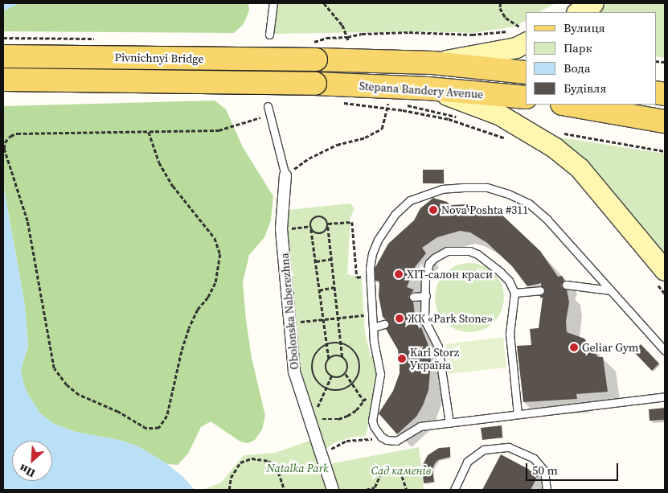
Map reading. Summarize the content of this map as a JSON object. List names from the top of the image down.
{
  "streets": {
    "main road": ["Pivnichnyi Bridge", "Stepana Bandery Avenue"],
    "street": ["Obolonska Naberezhna"]
  },
  "parks": ["Natalka Park", "Сад каменів"],
  "places": [
    "Nova Poshta #311",
    "ХІТ-салон краси",
    "ЖК «Park Stone»",
    "Geliar Gym",
    "Karl Storz Україна"
  ],
  "legend": [
    "Вулиця",
    "Парк",
    "Вода",
    "Будівля"
  ],
  "scale_bar": "50 m",
  "north": "bottom left"
}
